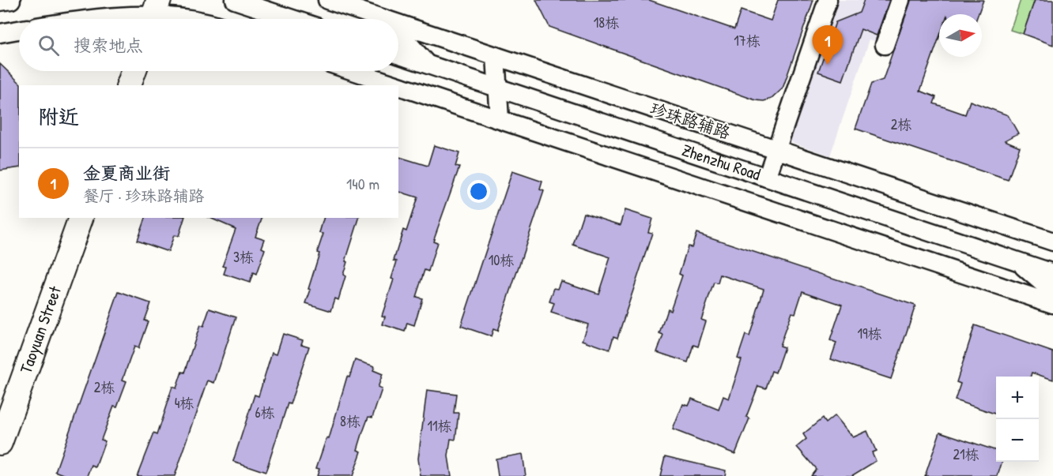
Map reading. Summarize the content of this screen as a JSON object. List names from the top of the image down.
{
  "streets": {
    "main road": ["Taoyuan Street"],
    "street": ["珍珠路辅路", "Zhenzhu Road"]
  },
  "house_numbers": [
    "18栋",
    "17栋",
    "2栋",
    "3栋",
    "10栋",
    "19栋",
    "2栋",
    "4栋",
    "6栋",
    "8栋",
    "11栋",
    "21栋"
  ],
  "north": "right",
  "page": {
    "search": "搜索地点",
    "pins": "1",
    "heading": "附近",
    "list": [
      {
        "mark": "1",
        "name": "金夏商业街",
        "note": "餐厅 · 珍珠路辅路",
        "value": "140 m"
      }
    ],
    "map_buttons": ["+", "−"]
  }
}
